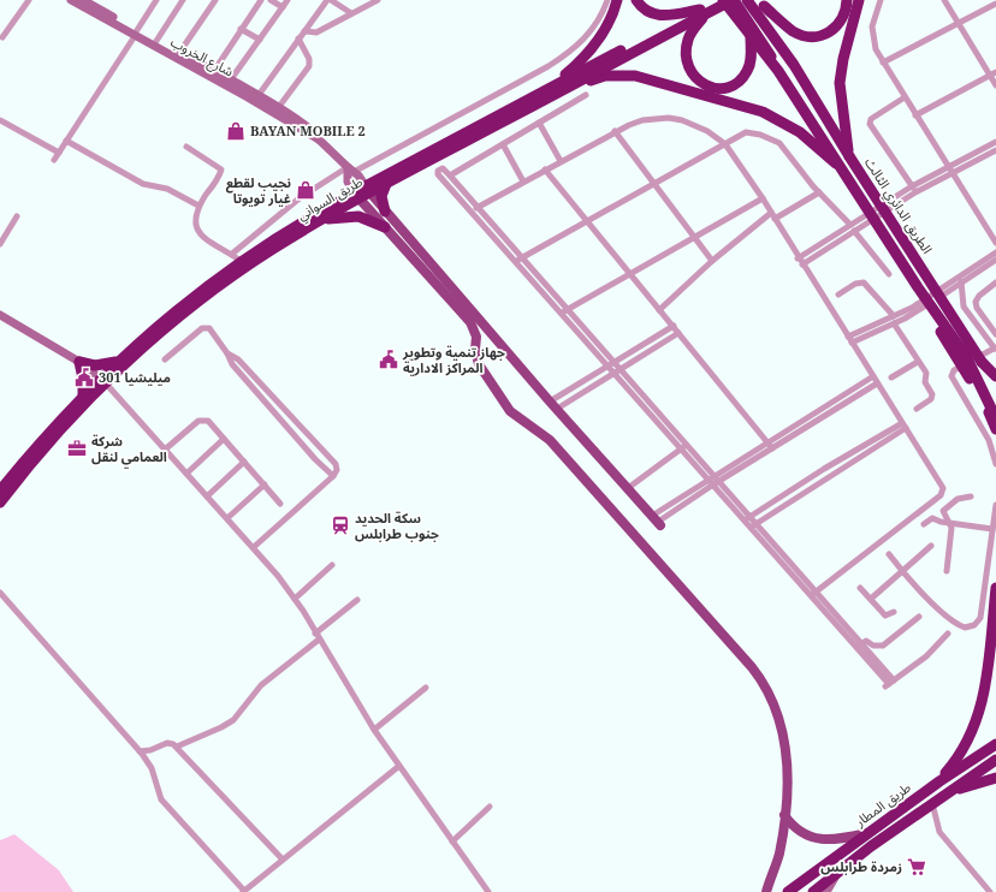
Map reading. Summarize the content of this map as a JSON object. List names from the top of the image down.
{
  "streets": {
    "highway": ["طريق السواني", "الطريق الدائري الثالث", "طريق المطار"],
    "main road": ["شارع الخروب"]
  },
  "crossings": [
    ["شارع الخروب", "طريق السواني"],
    ["طريق السواني", "الطريق الدائري الثالث"]
  ],
  "places": {
    "shop": ["BAYAN MOBILE 2", "نجيب لقطع غيار تويوتا"],
    "public building": ["جهاز تنمية وتطوير المراكز الادارية", "ميليشيا 301"],
    "office": ["شركة العمامي لنقل"],
    "station": ["سكة الحديد جنوب طرابلس"],
    "supermarket": ["زمردة طرابلس"]
  }
}
